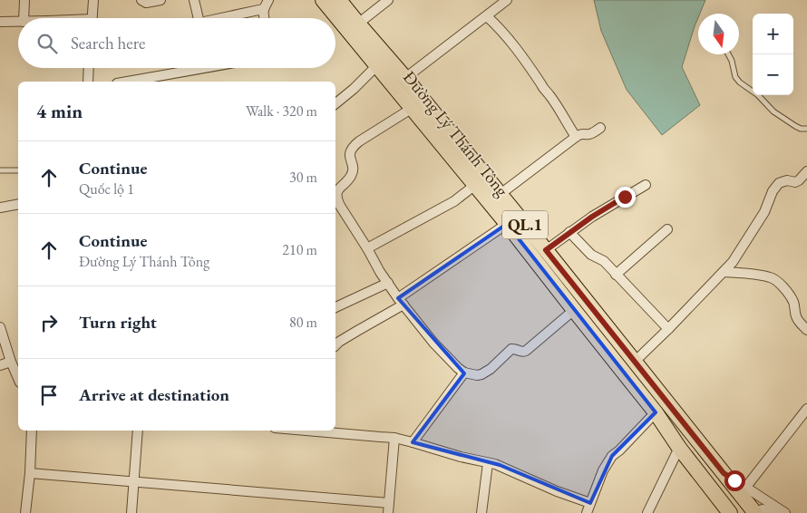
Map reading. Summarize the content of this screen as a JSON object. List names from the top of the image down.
{
  "streets": {
    "main road": ["Đường Lý Thánh Tông", "QL.1"]
  },
  "crossings": [
    ["Đường Lý Thánh Tông", "QL.1"]
  ],
  "north": "bottom",
  "page": {
    "map_buttons": ["+", "−"],
    "search": "Search here",
    "heading": ["4 min", "Walk · 320 m"],
    "list": [
      ["Continue", "Quốc lộ 1", "30 m"],
      ["Continue", "Đường Lý Thánh Tông", "210 m"],
      ["Turn right", "80 m"],
      "Arrive at destination"
    ]
  }
}
